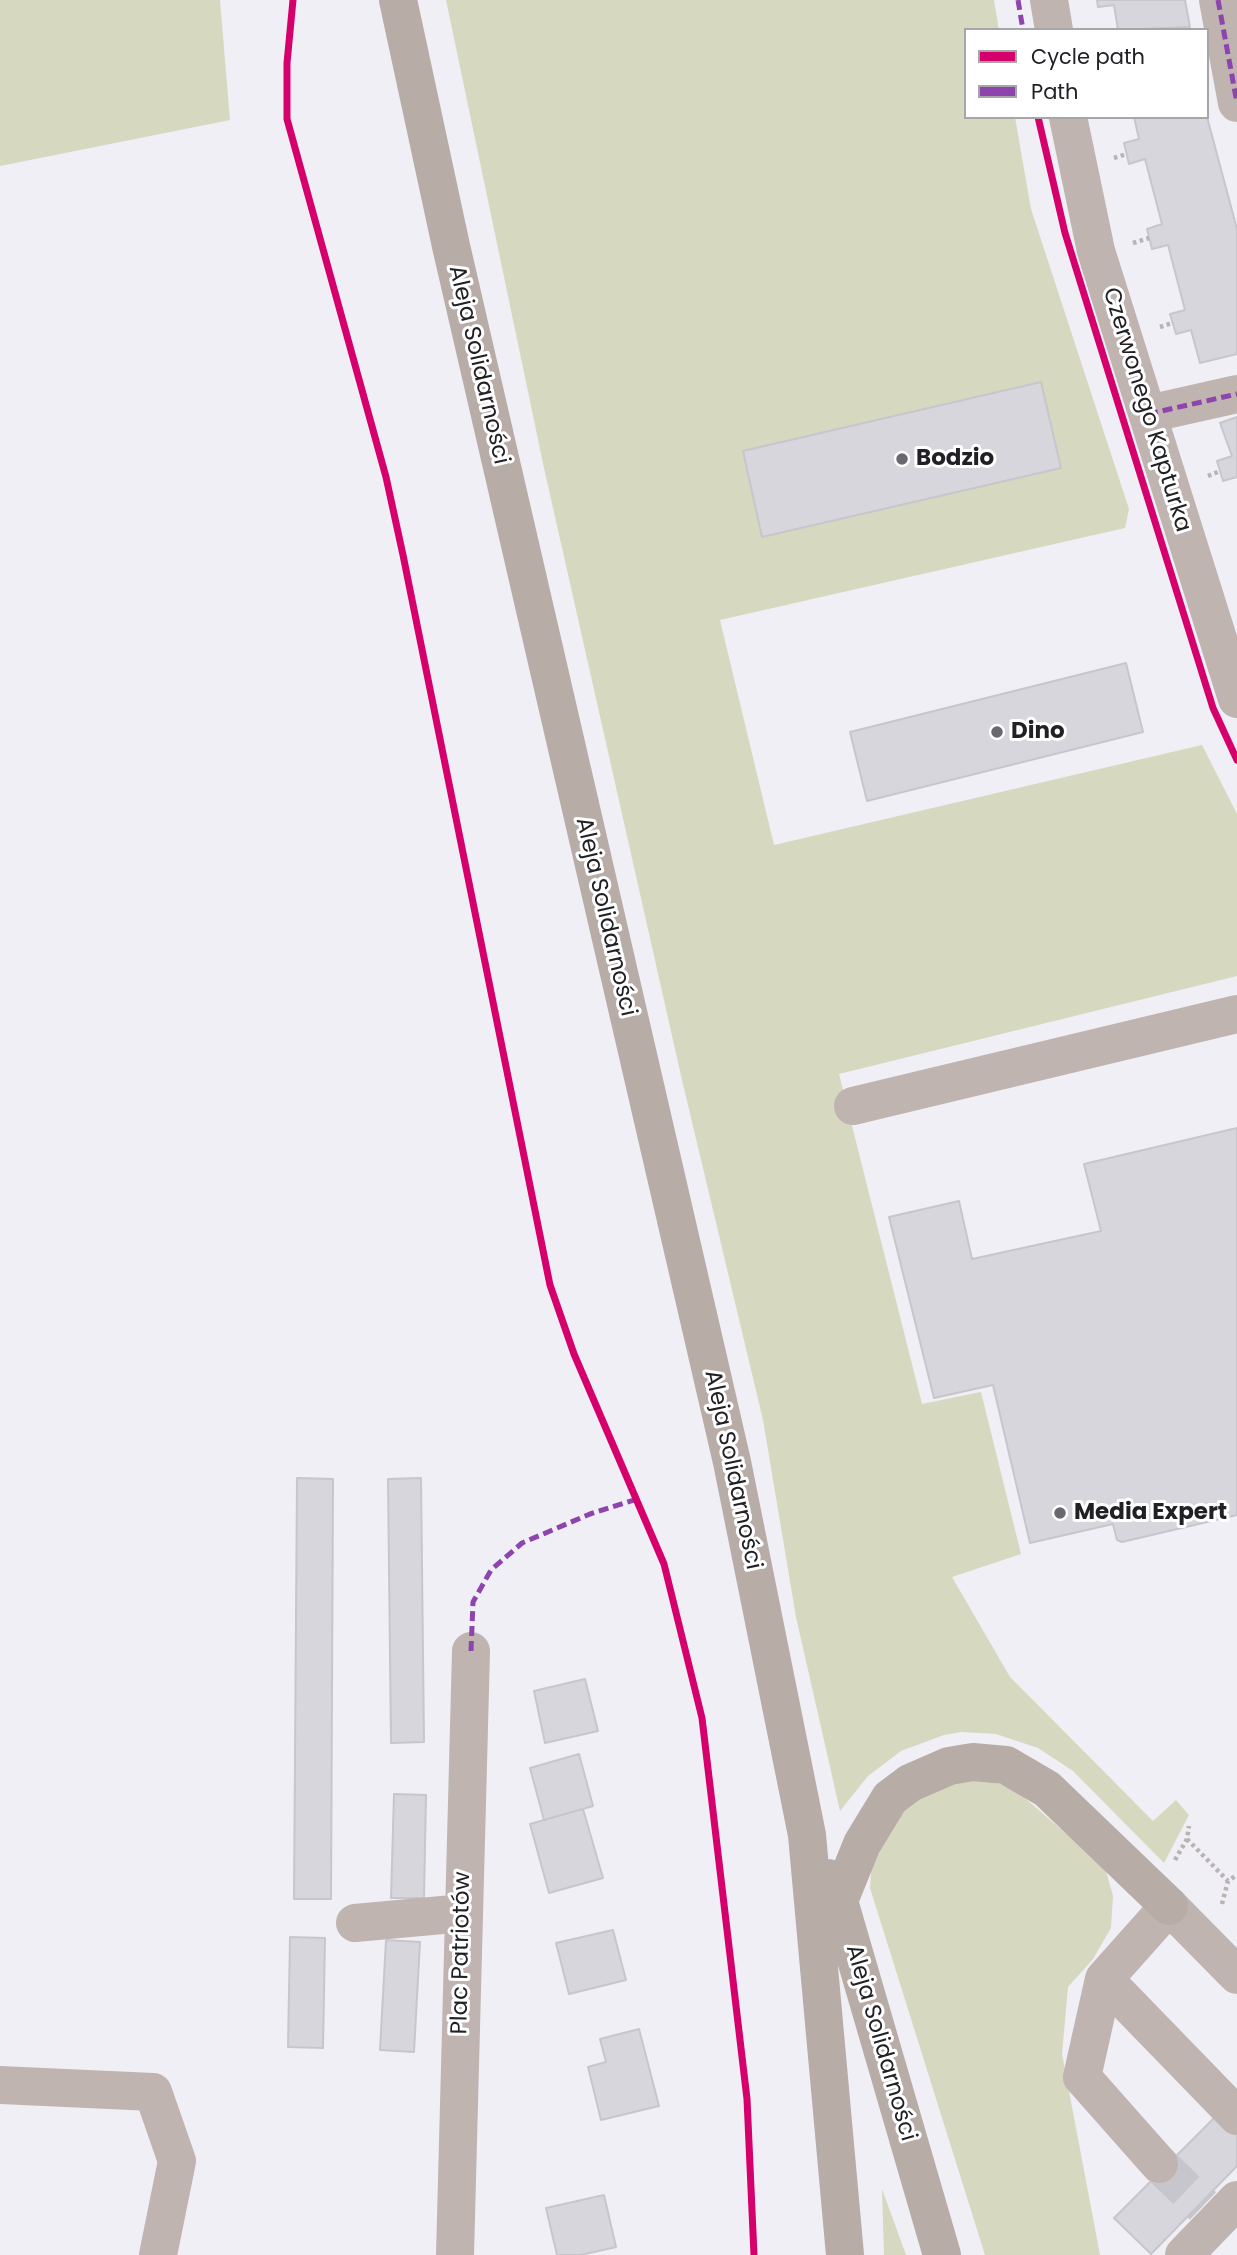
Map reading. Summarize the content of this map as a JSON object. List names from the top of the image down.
{
  "streets": {
    "main road": ["Aleja Solidarności"],
    "street": ["Czerwonego Kapturka", "Plac Patriotów"]
  },
  "places": ["Bodzio", "Dino", "Media Expert"],
  "legend": ["Cycle path", "Path"]
}
